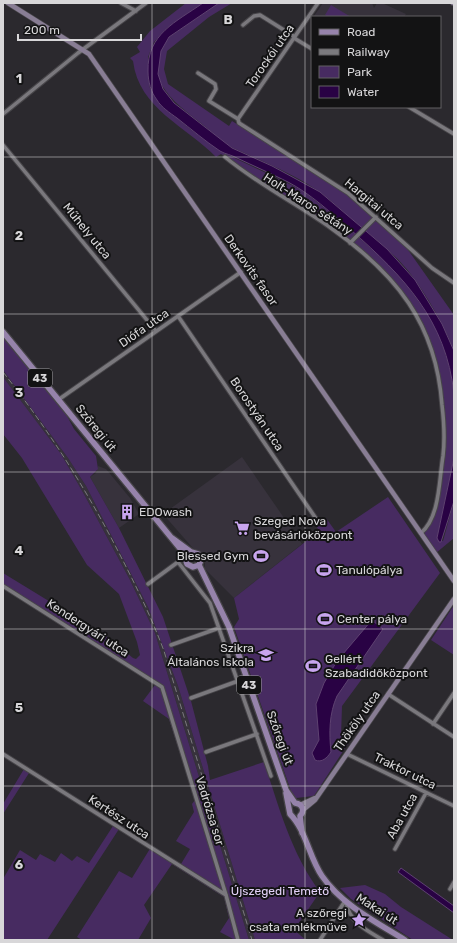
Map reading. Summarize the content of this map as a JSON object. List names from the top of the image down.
{
  "streets": {
    "main road": ["43", "Szőregi út", "Makai út"],
    "street": [
      "Torockói utca",
      "Holt-Maros sétány",
      "Hargitai utca",
      "Műhely utca",
      "Derkovits fasor",
      "Diófa utca",
      "Borostyán utca",
      "Kendergyári utca",
      "Thököly utca",
      "Traktor utca",
      "Vadrózsa sor",
      "Aba utca",
      "Kertész utca"
    ]
  },
  "crossings": [
    ["Torockói utca", "Hargitai utca"],
    ["Holt-Maros sétány", "Derkovits fasor"],
    ["Műhely utca", "Diófa utca"],
    ["Derkovits fasor", "Diófa utca"],
    ["Diófa utca", "Borostyán utca"],
    ["Diófa utca", "Szőregi út"],
    ["Szőregi út", "Thököly utca"],
    ["Szőregi út", "Makai út"],
    ["Kendergyári utca", "Vadrózsa sor"],
    ["Thököly utca", "Traktor utca"],
    ["Traktor utca", "Aba utca"],
    ["Vadrózsa sor", "Kertész utca"]
  ],
  "parks": ["Újszegedi Temető"],
  "places": {
    "building": ["EDOwash"],
    "supermarket": ["Szeged Nova bevásárlóközpont"],
    "sports": [
      "Blessed Gym",
      "Tanulópálya",
      "Center pálya",
      "Gellért Szabadidőközpont"
    ],
    "school or university": ["Szikra Általános Iskola"],
    "place": ["A szőregi csata emlékműve"]
  },
  "legend": [
    "Road",
    "Railway",
    "Park",
    "Water"
  ],
  "scale_bar": "200 m",
  "grid": {
    "columns": ["B"],
    "rows": [
      "1",
      "2",
      "3",
      "4",
      "5",
      "6"
    ]
  }
}
